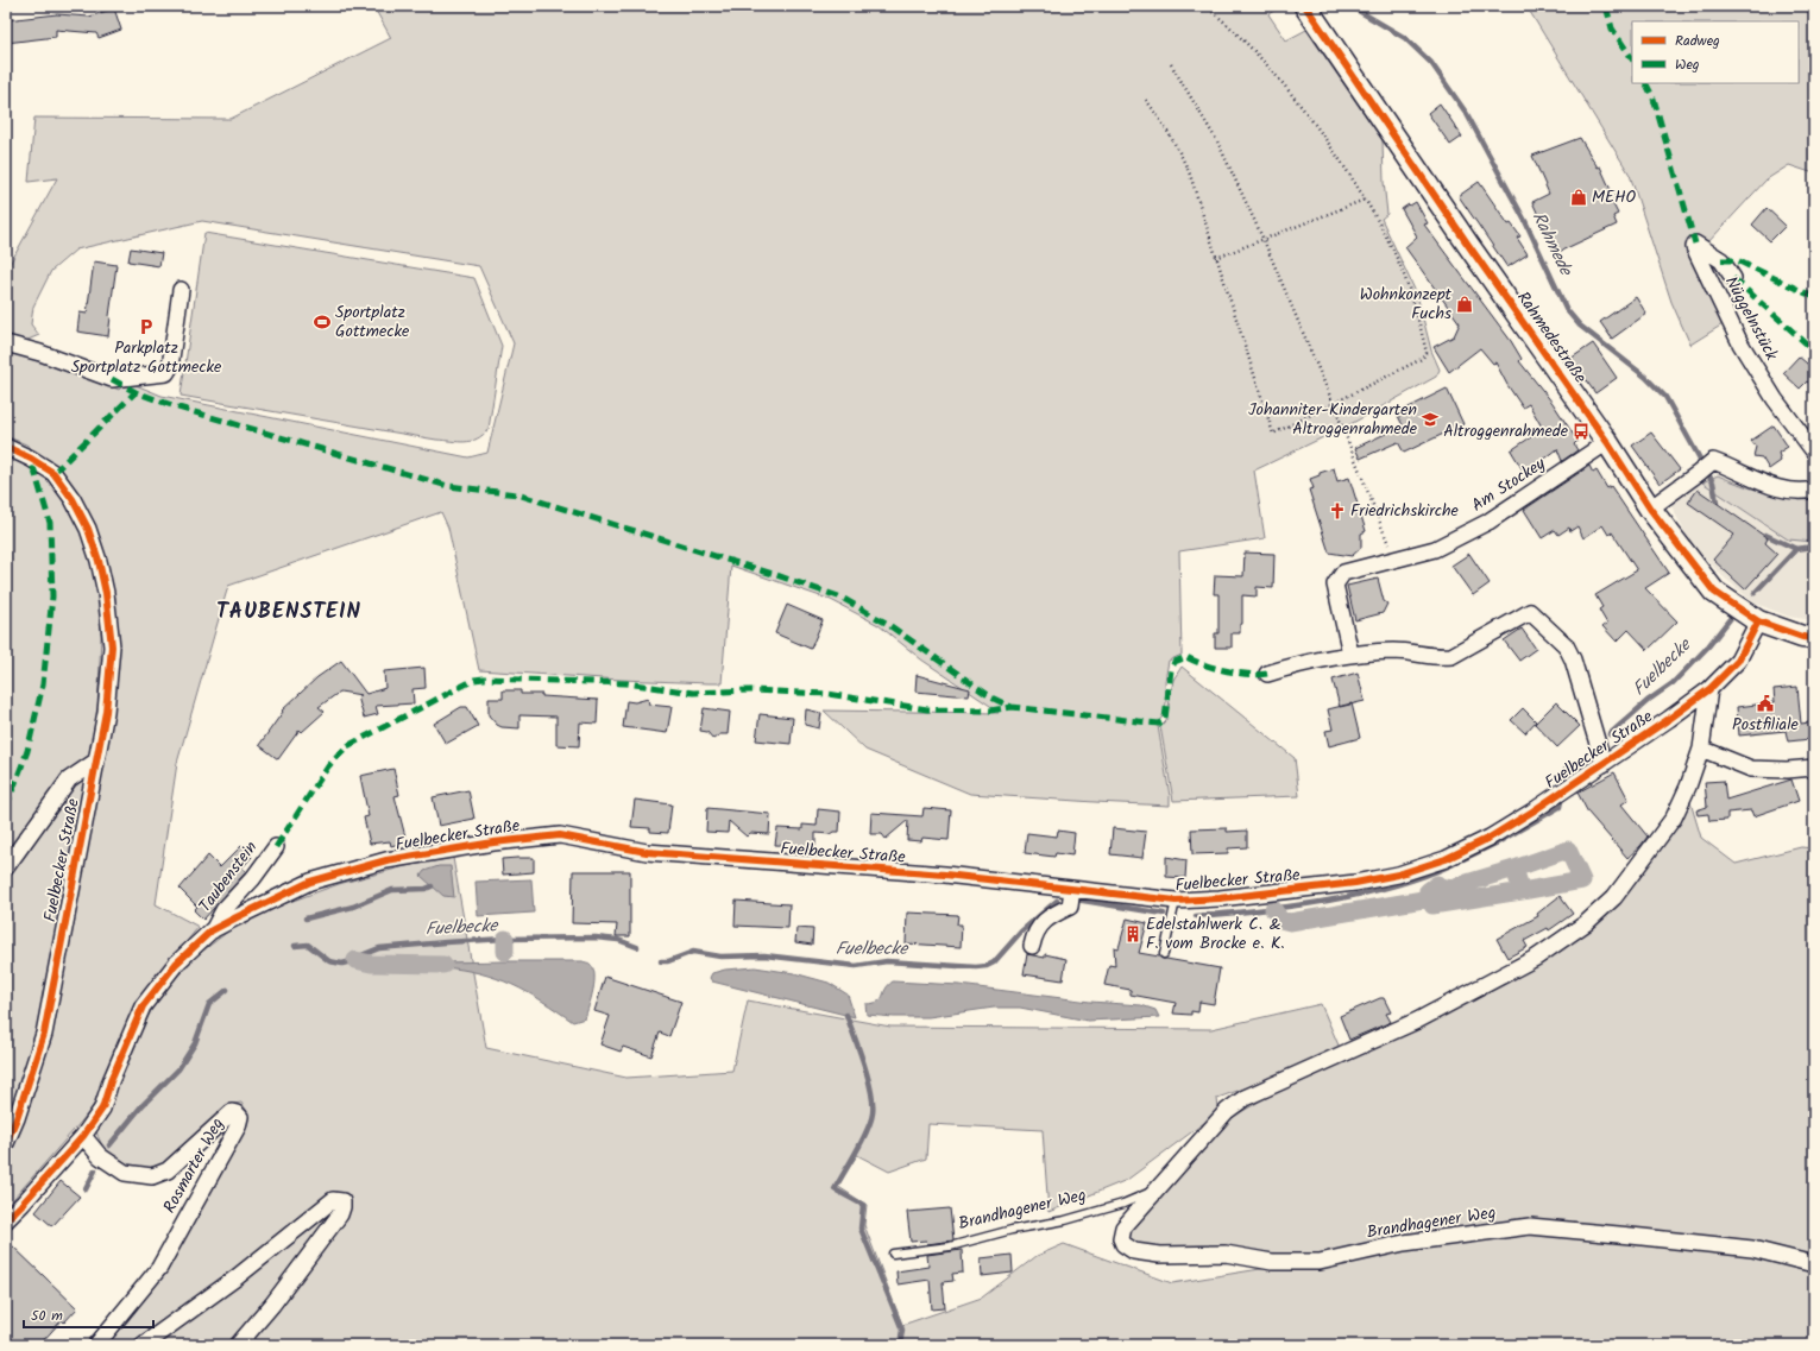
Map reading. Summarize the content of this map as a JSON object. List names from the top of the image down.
{
  "streets": {
    "main road": ["Rahmedestraße"],
    "street": [
      "Nüggelnstück",
      "Am Stockey",
      "Fuelbecker Straße",
      "Taubenstein",
      "Rosmarter Weg",
      "Brandhagener Weg"
    ]
  },
  "crossings": [
    ["Rahmedestraße", "Am Stockey"],
    ["Rahmedestraße", "Fuelbecker Straße"],
    ["Fuelbecker Straße", "Taubenstein"],
    ["Fuelbecker Straße", "Rosmarter Weg"],
    ["Fuelbecker Straße", "Brandhagener Weg"]
  ],
  "districts": ["TAUBENSTEIN"],
  "water": ["Rahmede", "Fuelbecke"],
  "places": {
    "shop": ["MEHO", "Wohnkonzept Fuchs"],
    "sports": ["Sportplatz Gottmecke"],
    "parking": ["Parkplatz Sportplatz Gottmecke"],
    "school or university": ["Johanniter-Kindergarten Altroggenrahmede"],
    "bus stop": ["Altroggenrahmede"],
    "church": ["Friedrichskirche"],
    "public building": ["Postfiliale"],
    "building": ["Edelstahlwerk C. & F. vom Brocke e. K."]
  },
  "legend": ["Radweg", "Weg"],
  "scale_bar": "50 m"
}
